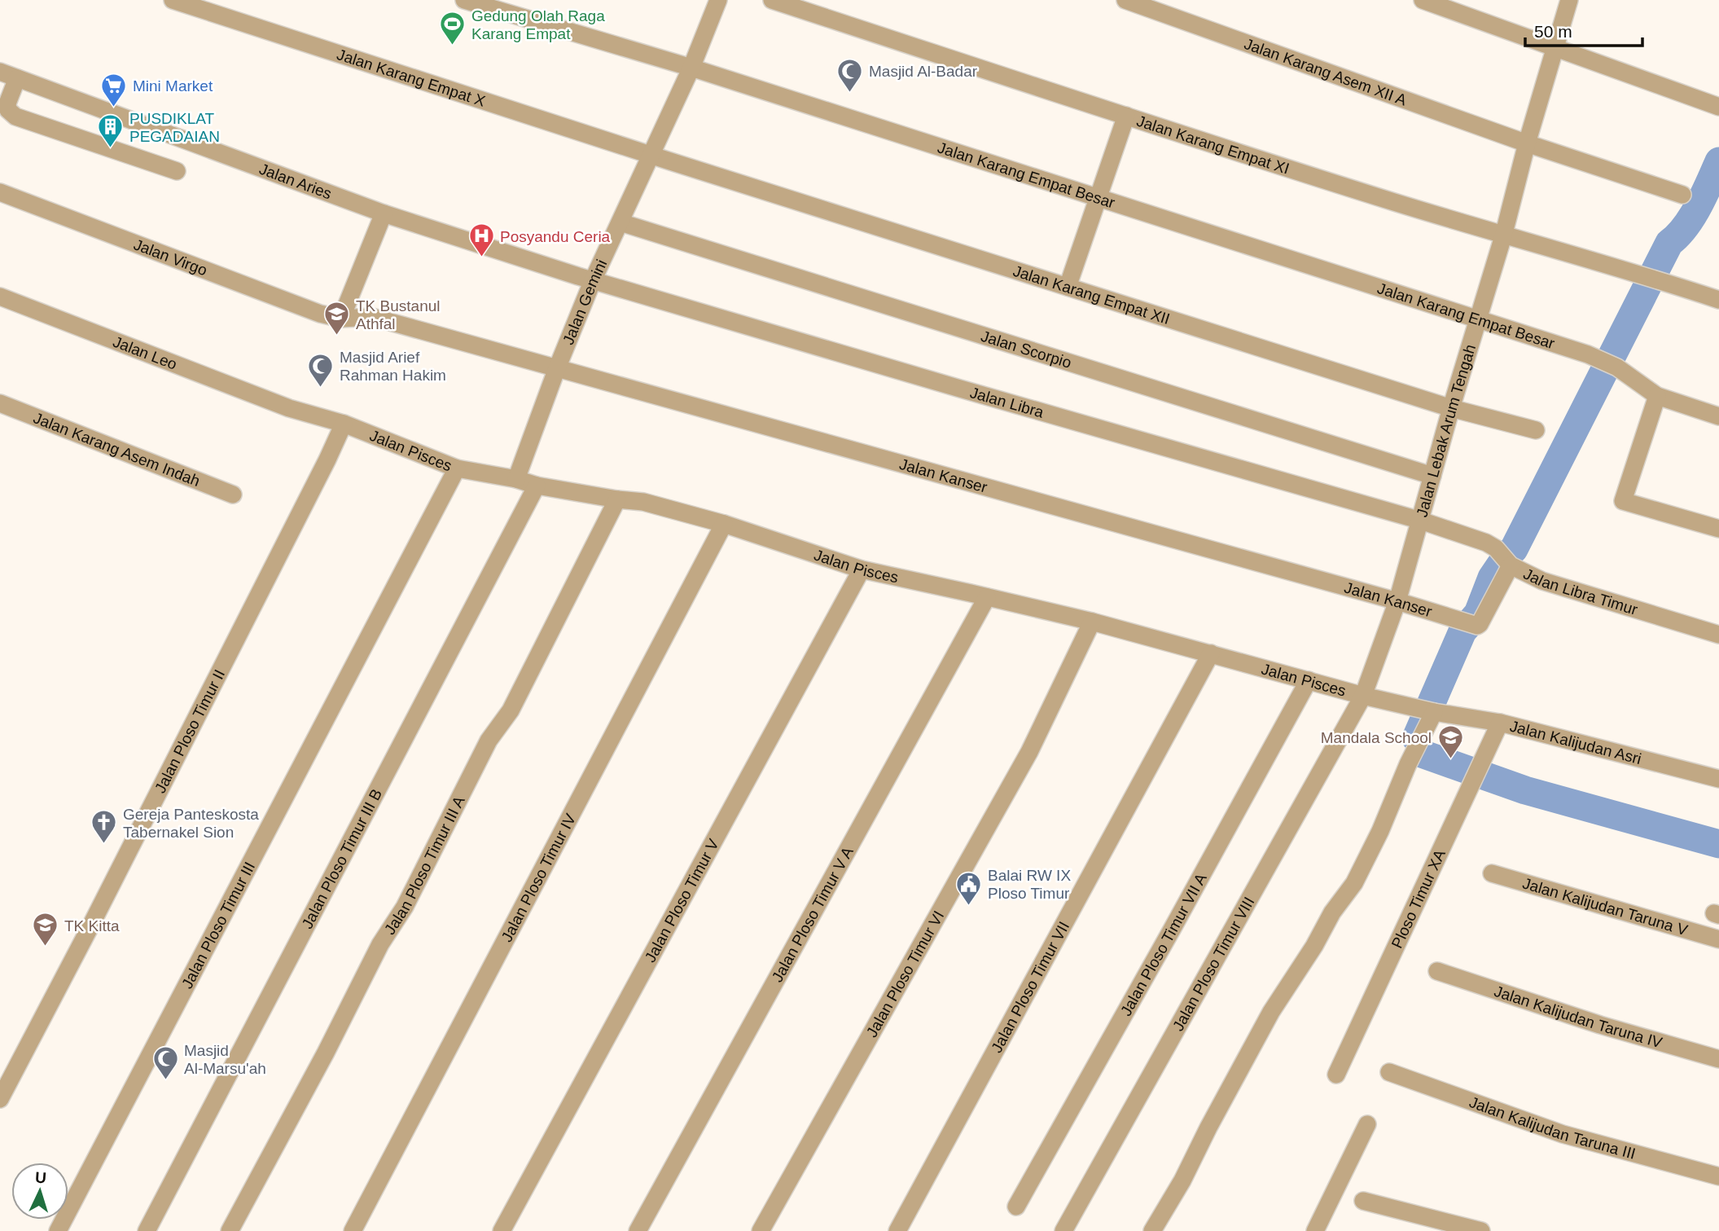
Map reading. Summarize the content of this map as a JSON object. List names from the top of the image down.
{
  "streets": {
    "street": [
      "Jalan Karang Asem XII A",
      "Jalan Karang Empat X",
      "Jalan Karang Empat XI",
      "Jalan Karang Empat Besar",
      "Jalan Aries",
      "Jalan Virgo",
      "Jalan Karang Empat XII",
      "Jalan Gemini",
      "Jalan Scorpio",
      "Jalan Leo",
      "Jalan Libra",
      "Jalan Lebak Arum Tengah",
      "Jalan Karang Asem Indah",
      "Jalan Pisces",
      "Jalan Kanser",
      "Jalan Libra Timur",
      "Jalan Ploso Timur II",
      "Jalan Kalijudan Asri",
      "Jalan Ploso Timur III B",
      "Jalan Ploso Timur III A",
      "Jalan Ploso Timur IV",
      "Ploso Timur XA",
      "Jalan Ploso Timur V",
      "Jalan Kalijudan Taruna V",
      "Jalan Ploso Timur V A",
      "Jalan Ploso Timur III",
      "Jalan Ploso Timur VII A",
      "Jalan Ploso Timur VIII",
      "Jalan Ploso Timur VI",
      "Jalan Ploso Timur VII",
      "Jalan Kalijudan Taruna IV",
      "Jalan Kalijudan Taruna III"
    ]
  },
  "crossings": [
    ["Jalan Karang Asem XII A", "Jalan Lebak Arum Tengah"],
    ["Jalan Karang Empat X", "Jalan Karang Empat XII"],
    ["Jalan Karang Empat X", "Jalan Gemini"],
    ["Jalan Karang Empat XI", "Jalan Lebak Arum Tengah"],
    ["Jalan Karang Empat Besar", "Jalan Gemini"],
    ["Jalan Karang Empat Besar", "Jalan Lebak Arum Tengah"],
    ["Jalan Aries", "Jalan Gemini"],
    ["Jalan Aries", "Jalan Libra"],
    ["Jalan Virgo", "Jalan Kanser"],
    ["Jalan Karang Empat XII", "Jalan Gemini"],
    ["Jalan Karang Empat XII", "Jalan Lebak Arum Tengah"],
    ["Jalan Gemini", "Jalan Scorpio"],
    ["Jalan Gemini", "Jalan Libra"],
    ["Jalan Gemini", "Jalan Pisces"],
    ["Jalan Gemini", "Jalan Kanser"],
    ["Jalan Scorpio", "Jalan Lebak Arum Tengah"],
    ["Jalan Leo", "Jalan Pisces"],
    ["Jalan Libra", "Jalan Lebak Arum Tengah"],
    ["Jalan Libra", "Jalan Libra Timur"],
    ["Jalan Lebak Arum Tengah", "Jalan Pisces"],
    ["Jalan Lebak Arum Tengah", "Jalan Kanser"],
    ["Jalan Lebak Arum Tengah", "Jalan Libra Timur"],
    ["Jalan Lebak Arum Tengah", "Jalan Ploso Timur VIII"],
    ["Jalan Pisces", "Jalan Ploso Timur II"],
    ["Jalan Pisces", "Jalan Kalijudan Asri"],
    ["Jalan Pisces", "Jalan Ploso Timur III B"],
    ["Jalan Pisces", "Jalan Ploso Timur III A"],
    ["Jalan Pisces", "Jalan Ploso Timur IV"],
    ["Jalan Pisces", "Jalan Ploso Timur V"],
    ["Jalan Pisces", "Jalan Ploso Timur V A"],
    ["Jalan Pisces", "Jalan Ploso Timur III"],
    ["Jalan Pisces", "Jalan Ploso Timur VII A"],
    ["Jalan Pisces", "Jalan Ploso Timur VIII"],
    ["Jalan Pisces", "Jalan Ploso Timur VI"],
    ["Jalan Pisces", "Jalan Ploso Timur VII"],
    ["Jalan Kanser", "Jalan Libra Timur"],
    ["Jalan Kalijudan Asri", "Ploso Timur XA"]
  ],
  "places": {
    "sports": ["Gedung Olah Raga Karang Empat"],
    "mosque": ["Masjid Al-Badar", "Masjid Arief Rahman Hakim", "Masjid Al-Marsu'ah"],
    "supermarket": ["Mini Market"],
    "building": ["PUSDIKLAT PEGADAIAN"],
    "hospital": ["Posyandu Ceria"],
    "school or university": ["TK Bustanul Athfal", "Mandala School", "TK Kitta"],
    "church": ["Gereja Panteskosta Tabernakel Sion"],
    "public building": ["Balai RW IX Ploso Timur"]
  },
  "scale_bar": "50 m",
  "north": "top"
}
